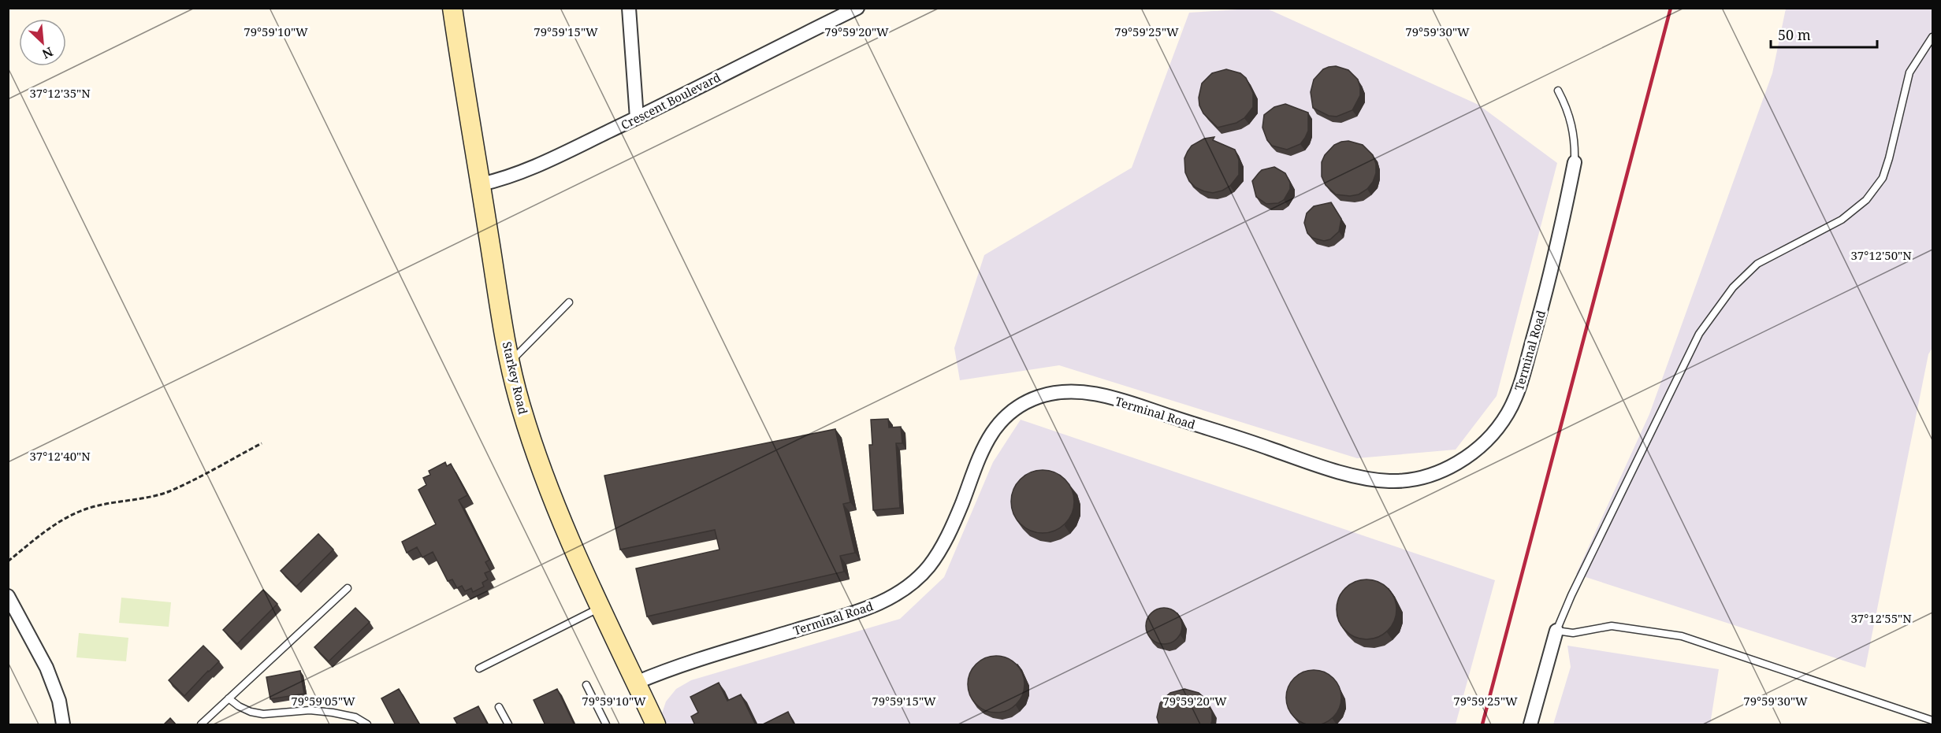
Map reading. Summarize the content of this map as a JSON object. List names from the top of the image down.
{
  "streets": {
    "main road": ["Starkey Road"],
    "street": ["Crescent Boulevard", "Terminal Road"]
  },
  "crossings": [
    ["Crescent Boulevard", "Starkey Road"],
    ["Terminal Road", "Starkey Road"]
  ],
  "scale_bar": "50 m",
  "north": "bottom right",
  "coordinates": [
    "79°59'10\"W",
    "79°59'15\"W",
    "79°59'20\"W",
    "79°59'25\"W",
    "79°59'30\"W",
    "37°12'35\"N",
    "37°12'50\"N",
    "37°12'40\"N",
    "37°12'55\"N",
    "79°59'05\"W"
  ]
}
